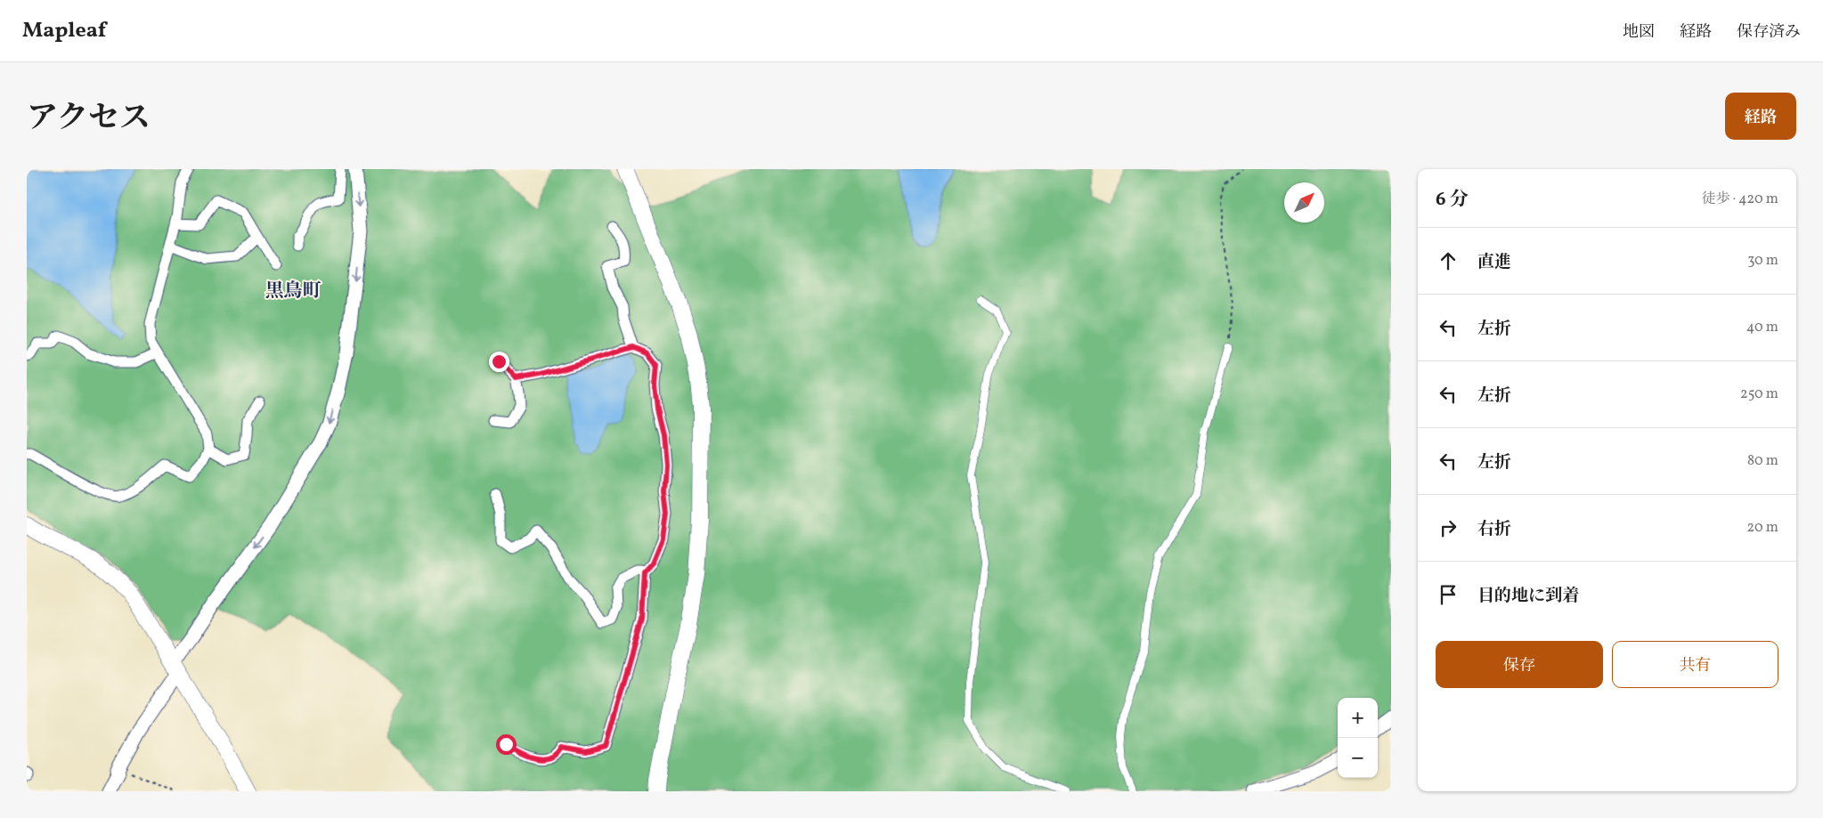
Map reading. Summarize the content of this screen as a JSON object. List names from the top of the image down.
{
  "districts": ["黒鳥町"],
  "north": "top right",
  "page": {
    "header": "Mapleaf",
    "nav": ["地図", "経路", "保存済み"],
    "title": "アクセス",
    "buttons": [
      "経路",
      ["保存", "共有"]
    ],
    "heading": ["6 分", "徒歩 · 420 m"],
    "list": [
      ["直進", "30 m"],
      ["左折", "40 m"],
      ["左折", "250 m"],
      ["左折", "80 m"],
      ["右折", "20 m"],
      "目的地に到着"
    ],
    "map_buttons": ["+", "−"]
  }
}
